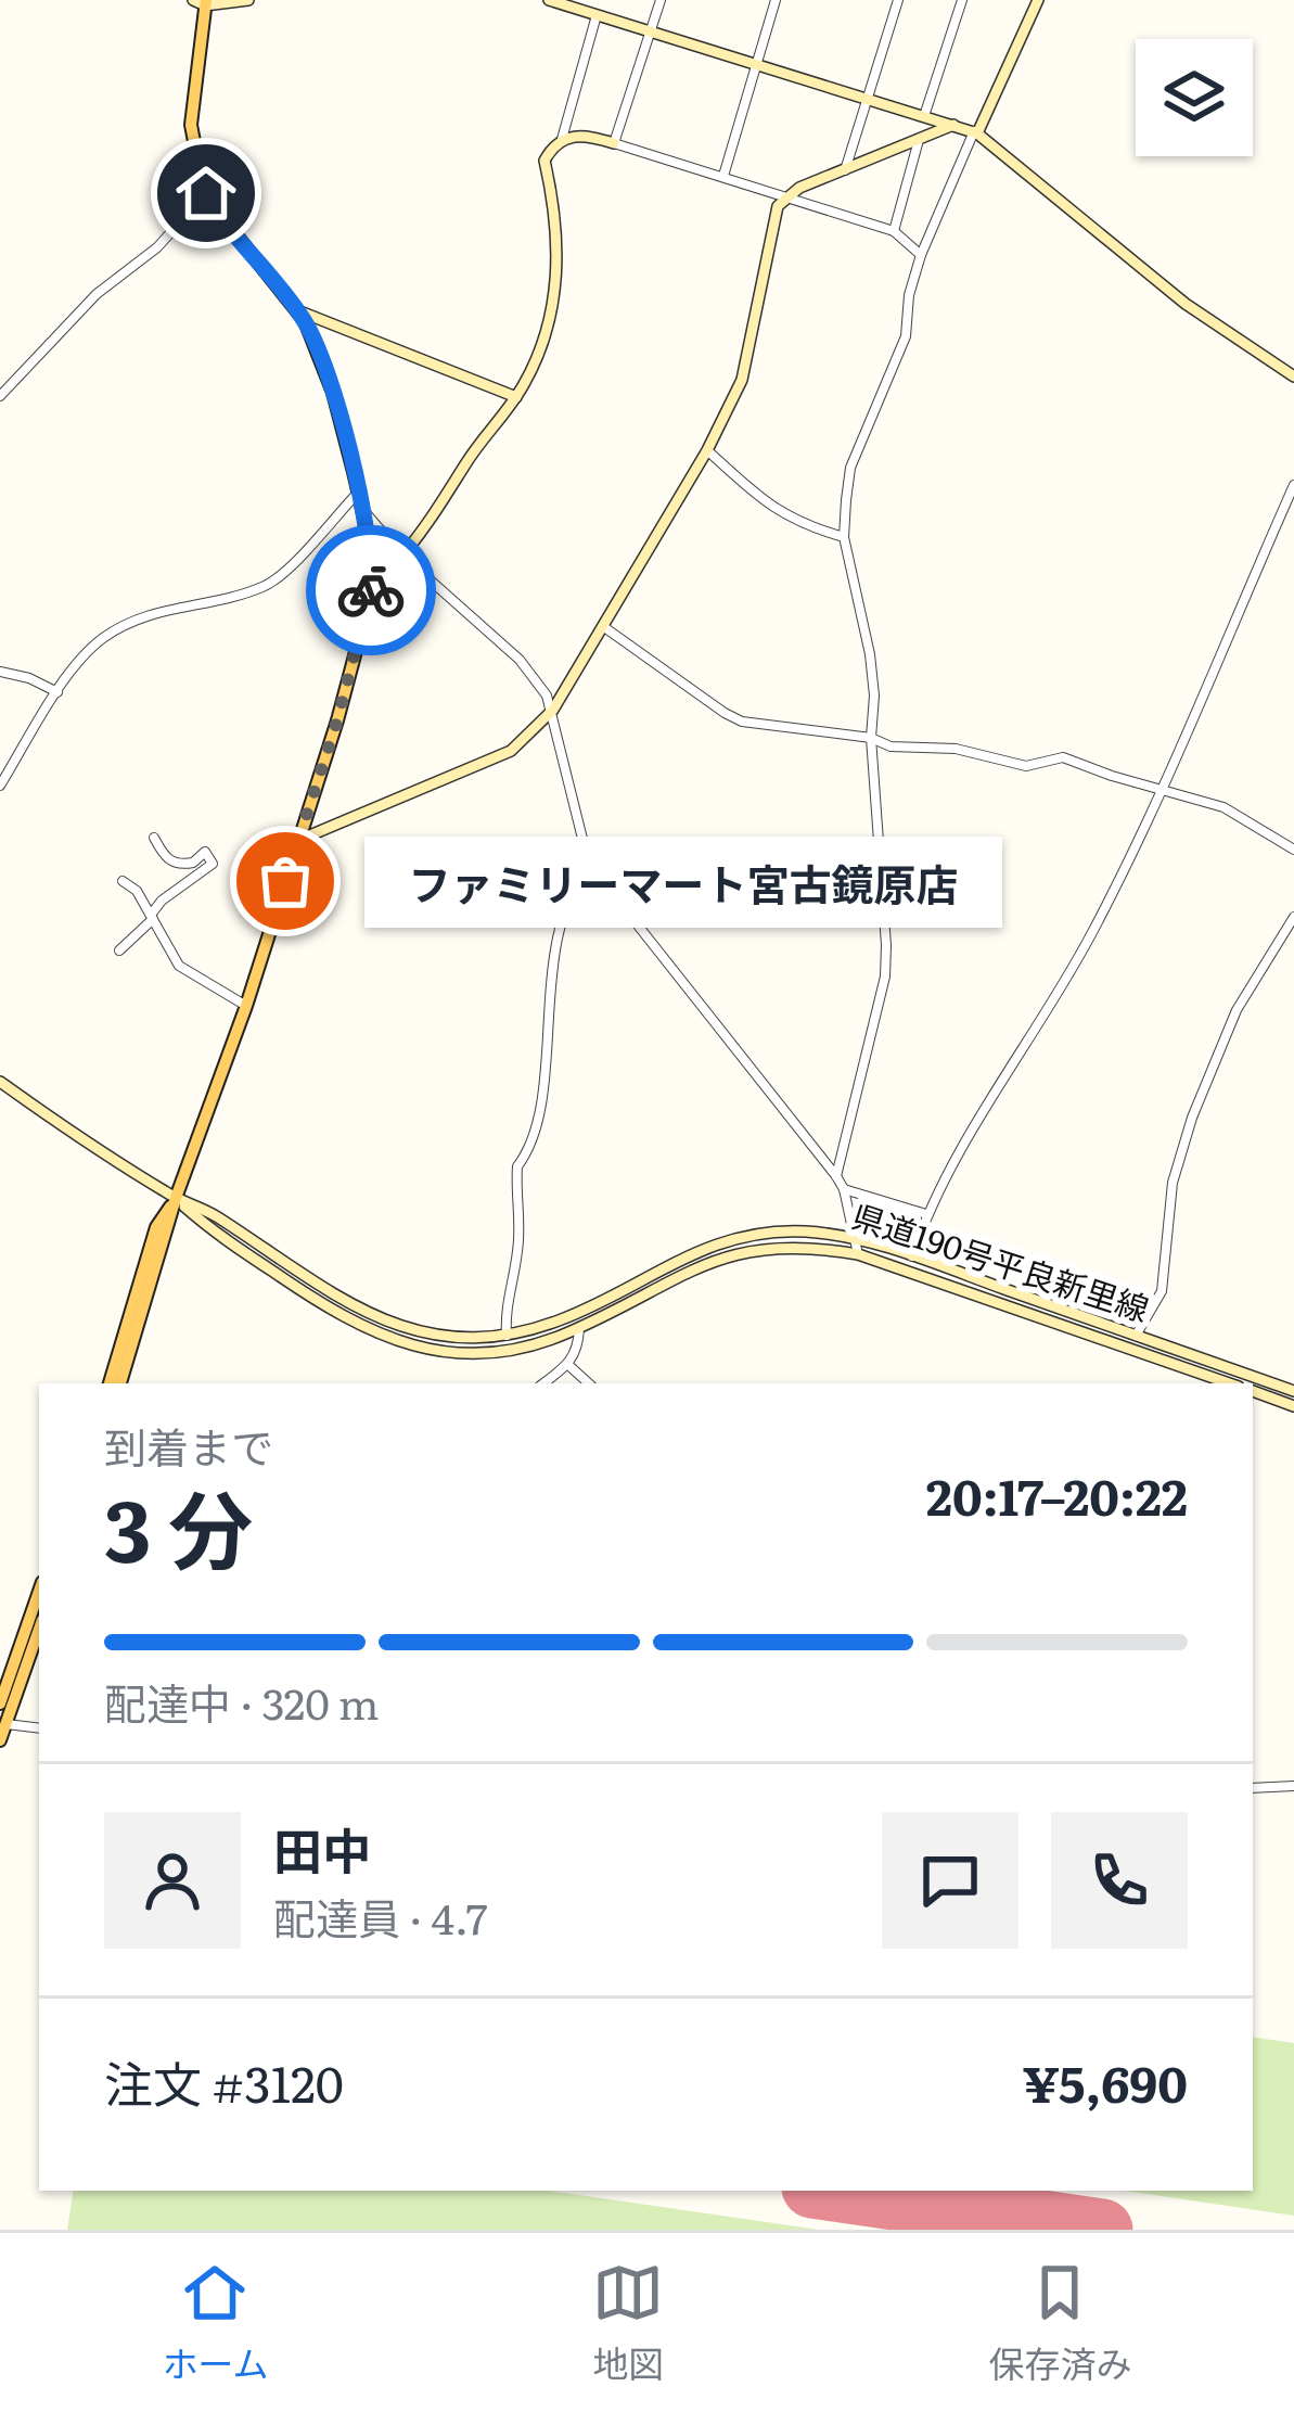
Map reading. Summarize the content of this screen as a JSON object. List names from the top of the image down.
{
  "streets": {
    "street": ["県道190号平良新里線"]
  },
  "places": ["ファミリーマート宮古鏡原店"],
  "page": {
    "bubble": "ファミリーマート宮古鏡原店",
    "heading": ["3 分", "到着まで", "20:17–20:22"],
    "panel": [
      "田中",
      "配達員 · 4.7",
      "注文 #3120",
      "¥5,690"
    ],
    "bar": "配達中 · 320 m",
    "tabs": ["ホーム", "地図", "保存済み"]
  }
}
